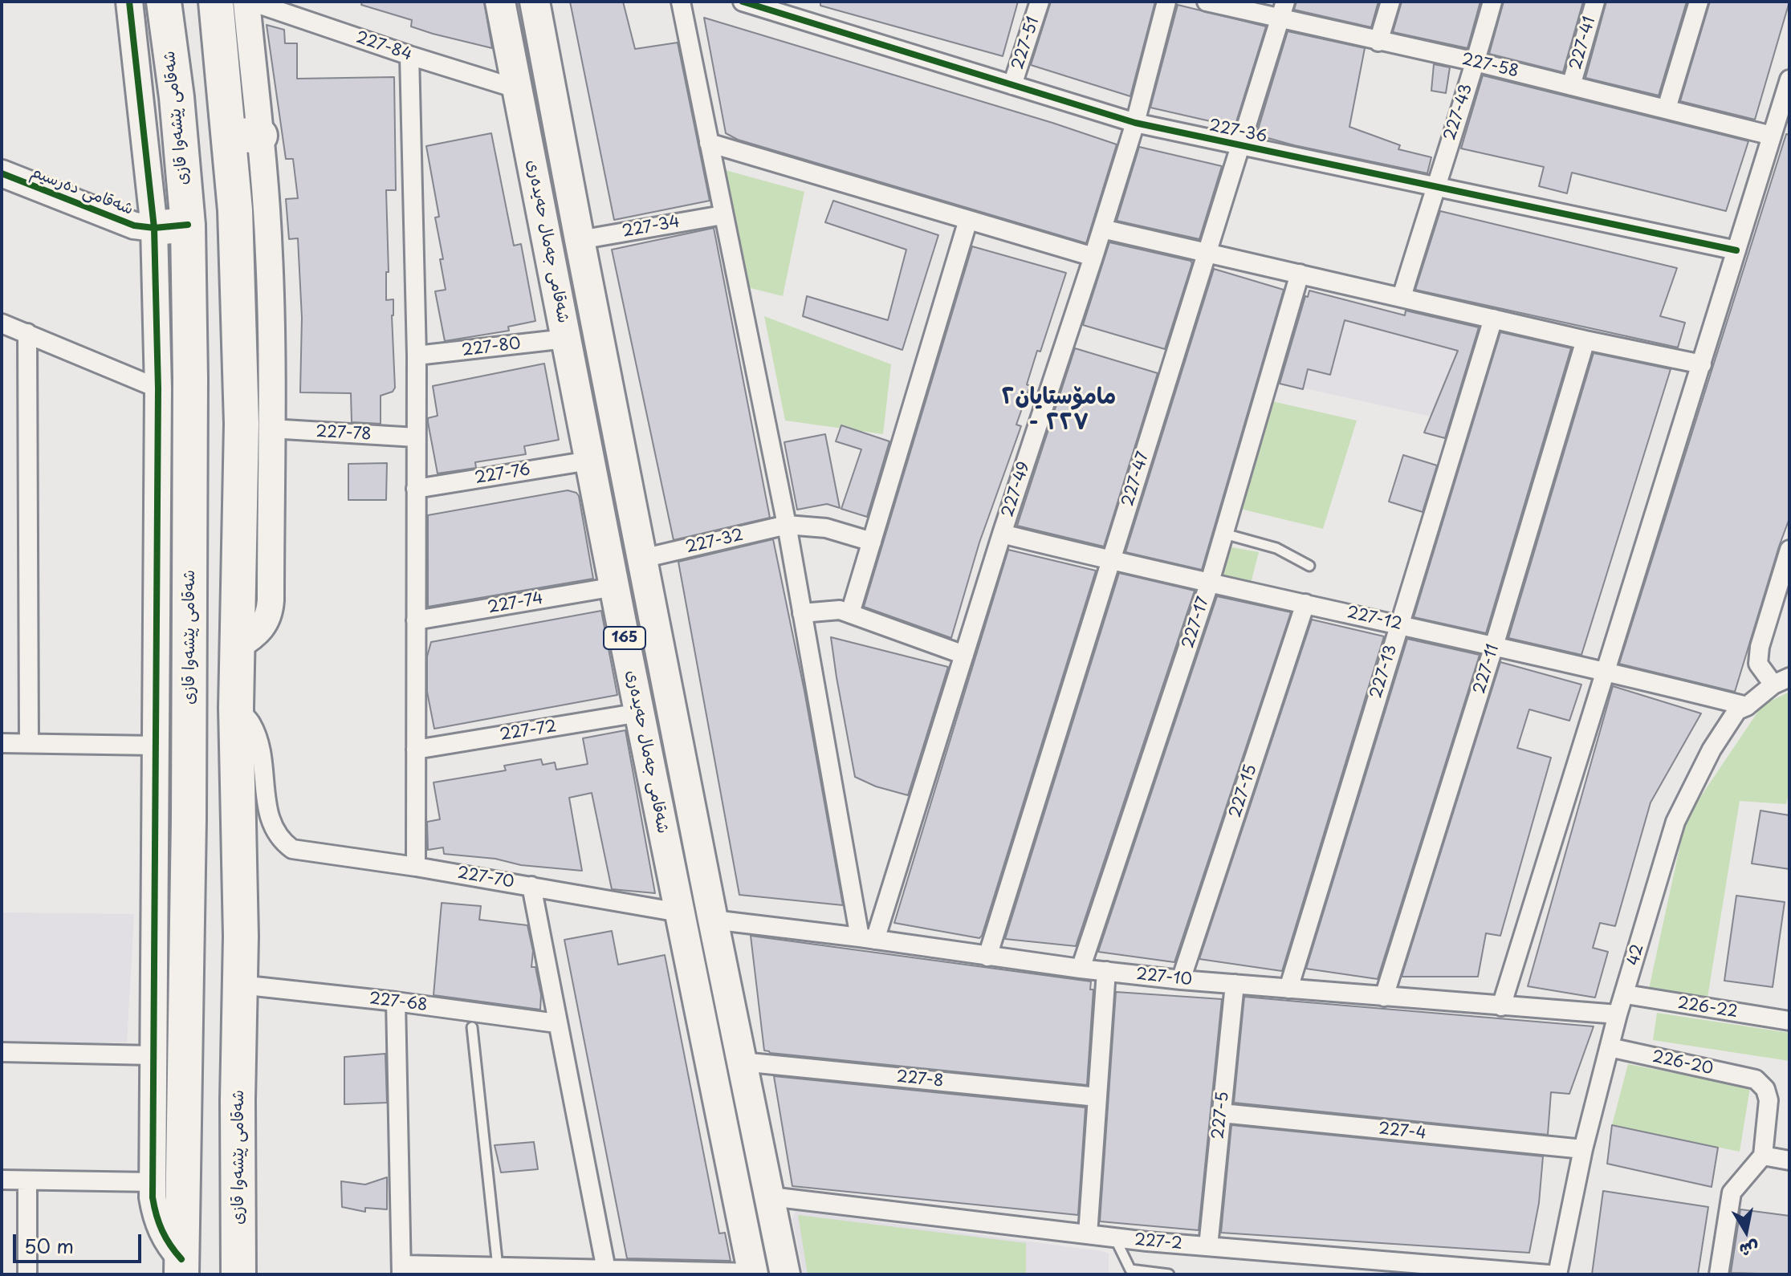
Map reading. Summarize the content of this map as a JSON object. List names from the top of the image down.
{
  "streets": {
    "highway": ["شەقامی پێشەوا قازی"],
    "main road": ["شەقامی جەمال حەیدەری", "165"],
    "street": [
      "227-51",
      "227-41",
      "227-84",
      "227-58",
      "227-43",
      "227-36",
      "شەقامی دەرسیم",
      "227-34",
      "227-80",
      "227-78",
      "227-76",
      "227-47",
      "227-49",
      "227-32",
      "227-74",
      "227-12",
      "227-17",
      "227-11",
      "227-13",
      "227-72",
      "227-15",
      "227-70",
      "42",
      "227-10",
      "227-68",
      "226-22",
      "226-20",
      "227-8",
      "227-5",
      "227-4",
      "227-2"
    ]
  },
  "crossings": [
    ["227-51", "227-36"],
    ["227-41", "227-58"],
    ["227-84", "شەقامی جەمال حەیدەری"],
    ["227-58", "227-43"],
    ["227-58", "227-47"],
    ["227-43", "227-36"],
    ["شەقامی پێشەوا قازی", "227-70"],
    ["شەقامی پێشەوا قازی", "227-68"],
    ["227-36", "227-47"],
    ["227-36", "227-49"],
    ["227-34", "شەقامی جەمال حەیدەری"],
    ["شەقامی جەمال حەیدەری", "227-80"],
    ["شەقامی جەمال حەیدەری", "227-76"],
    ["شەقامی جەمال حەیدەری", "227-32"],
    ["شەقامی جەمال حەیدەری", "227-74"],
    ["شەقامی جەمال حەیدەری", "227-72"],
    ["شەقامی جەمال حەیدەری", "227-70"],
    ["شەقامی جەمال حەیدەری", "227-10"],
    ["شەقامی جەمال حەیدەری", "227-8"],
    ["شەقامی جەمال حەیدەری", "227-2"],
    ["227-47", "227-12"],
    ["227-47", "227-10"],
    ["227-49", "227-12"],
    ["227-49", "227-10"],
    ["227-12", "227-17"],
    ["227-12", "227-11"],
    ["227-12", "227-13"],
    ["227-12", "227-15"],
    ["227-12", "42"],
    ["227-17", "227-10"],
    ["227-11", "227-10"],
    ["227-13", "227-10"],
    ["227-15", "227-10"],
    ["42", "227-10"],
    ["42", "226-22"],
    ["42", "226-20"],
    ["42", "227-4"],
    ["227-10", "227-5"],
    ["227-5", "227-4"],
    ["227-5", "227-2"]
  ],
  "districts": ["مامۆستایان٢ - ٢٢٧"],
  "scale_bar": "50 m",
  "north": "bottom"
}
